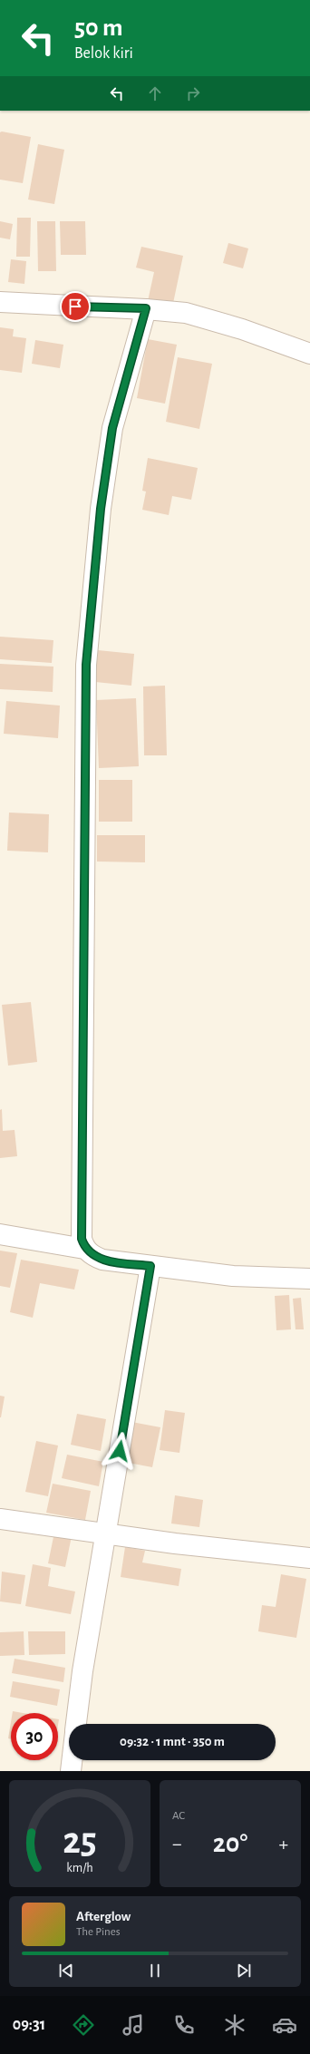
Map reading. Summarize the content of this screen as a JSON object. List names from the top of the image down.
{
  "page": {
    "turn": ["50 m", "Belok kiri"],
    "limit": "30",
    "trip": "09:32 · 1 mnt · 350 m",
    "tile": "AC",
    "heat": ["−", "20°", "+"],
    "song": ["Afterglow", "The Pines"],
    "tabs": "09:31",
    "gauge": ["25", "km/h"]
  }
}
